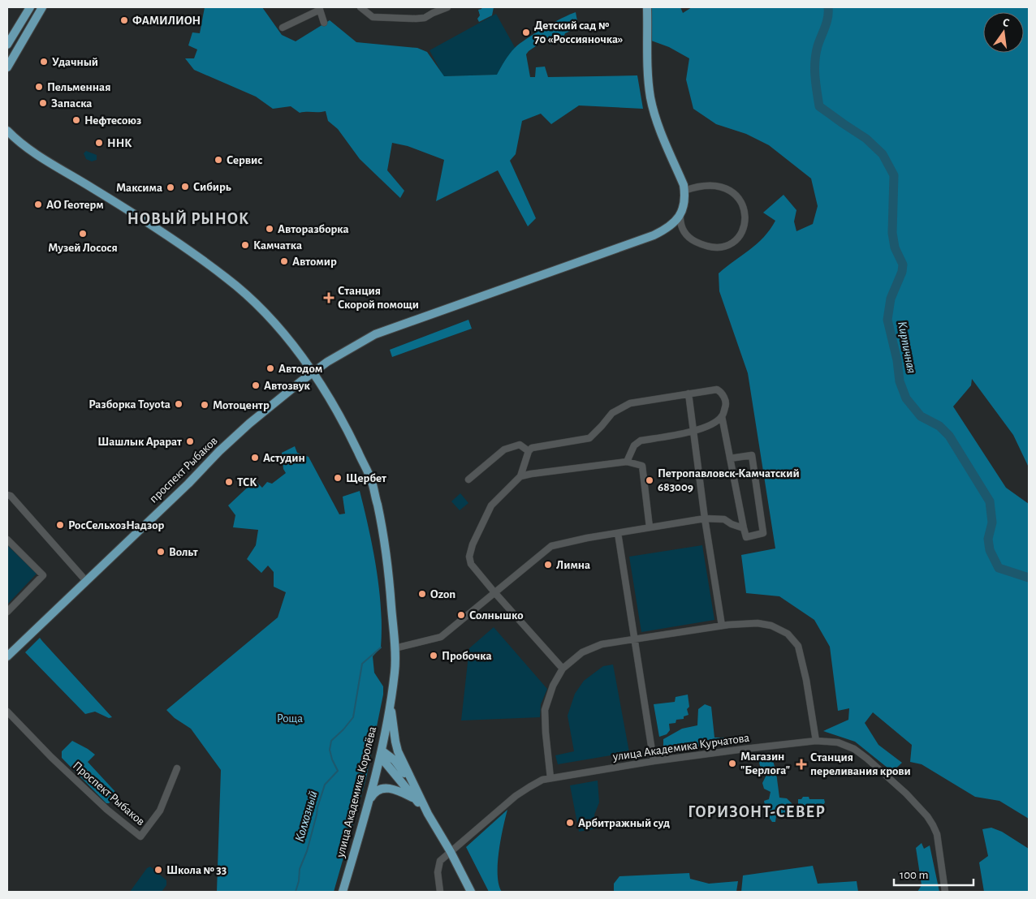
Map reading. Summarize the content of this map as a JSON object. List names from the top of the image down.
{
  "streets": {
    "main road": ["проспект Рыбаков", "улица Академика Королёва"],
    "street": ["улица Академика Курчатова", "Проспект Рыбаков"]
  },
  "crossings": [
    ["проспект Рыбаков", "улица Академика Королёва"]
  ],
  "districts": ["НОВЫЙ РЫНОК", "ГОРИЗОНТ-СЕВЕР"],
  "water": ["Кирпичная", "Колхозный"],
  "parks": ["Роща"],
  "places": {
    "other": [
      "ФАМИЛИОН",
      "Детский сад № 70 «Россияночка»",
      "Удачный",
      "Пельменная",
      "Запаска",
      "Нефтесоюз",
      "ННК",
      "Сервис",
      "Сибирь",
      "Максима",
      "АО Геотерм",
      "Авторазборка",
      "Музей Лосося",
      "Камчатка",
      "Автомир",
      "Автодом",
      "Автозвук",
      "Разборка Toyota",
      "Мотоцентр",
      "Шашлык Арарат",
      "Астудин",
      "Щербет",
      "Петропавловск-Камчатский 683009",
      "ТСК",
      "РосСельхозНадзор",
      "Вольт",
      "Лимна",
      "Ozon",
      "Солнышко",
      "Пробочка",
      "Магазин \"Берлога\"",
      "Арбитражный суд",
      "Школа № 33"
    ],
    "health": ["Станция Скорой помощи", "Станция переливания крови"]
  },
  "scale_bar": "100 m",
  "north": "top"
}
